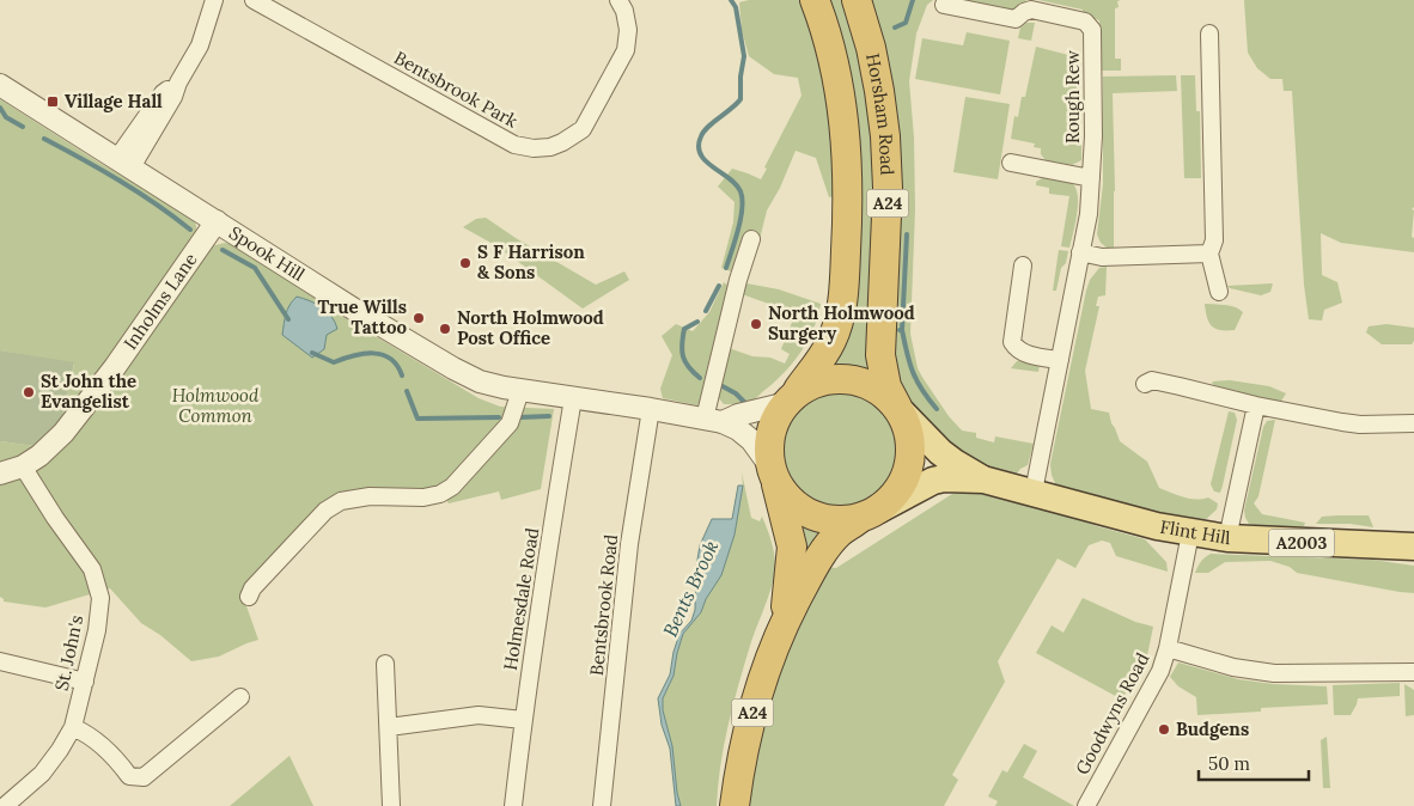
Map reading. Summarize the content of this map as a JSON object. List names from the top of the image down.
{
  "streets": {
    "highway": ["Horsham Road", "A24"],
    "main road": ["Flint Hill", "A2003"],
    "street": [
      "Bentsbrook Park",
      "Rough Rew",
      "Spook Hill",
      "Inholms Lane",
      "Holmesdale Road",
      "Bentsbrook Road",
      "St. John's",
      "Goodwyns Road"
    ]
  },
  "crossings": [
    ["Rough Rew", "Flint Hill"],
    ["Horsham Road", "A24"],
    ["Horsham Road", "Spook Hill"],
    ["Horsham Road", "Flint Hill"],
    ["A24", "Spook Hill"],
    ["A24", "Flint Hill"],
    ["Spook Hill", "Inholms Lane"],
    ["Spook Hill", "Flint Hill"],
    ["Spook Hill", "Holmesdale Road"],
    ["Spook Hill", "Bentsbrook Road"],
    ["Inholms Lane", "St. John's"],
    ["Flint Hill", "Goodwyns Road"]
  ],
  "water": ["Bents Brook"],
  "parks": ["Holmwood Common"],
  "places": {
    "transit": ["Village Hall"],
    "other": [
      "S F Harrison & Sons",
      "True Wills Tattoo",
      "North Holmwood Surgery",
      "North Holmwood Post Office",
      "St John the Evangelist",
      "Budgens"
    ]
  },
  "scale_bar": "50 m"
}
